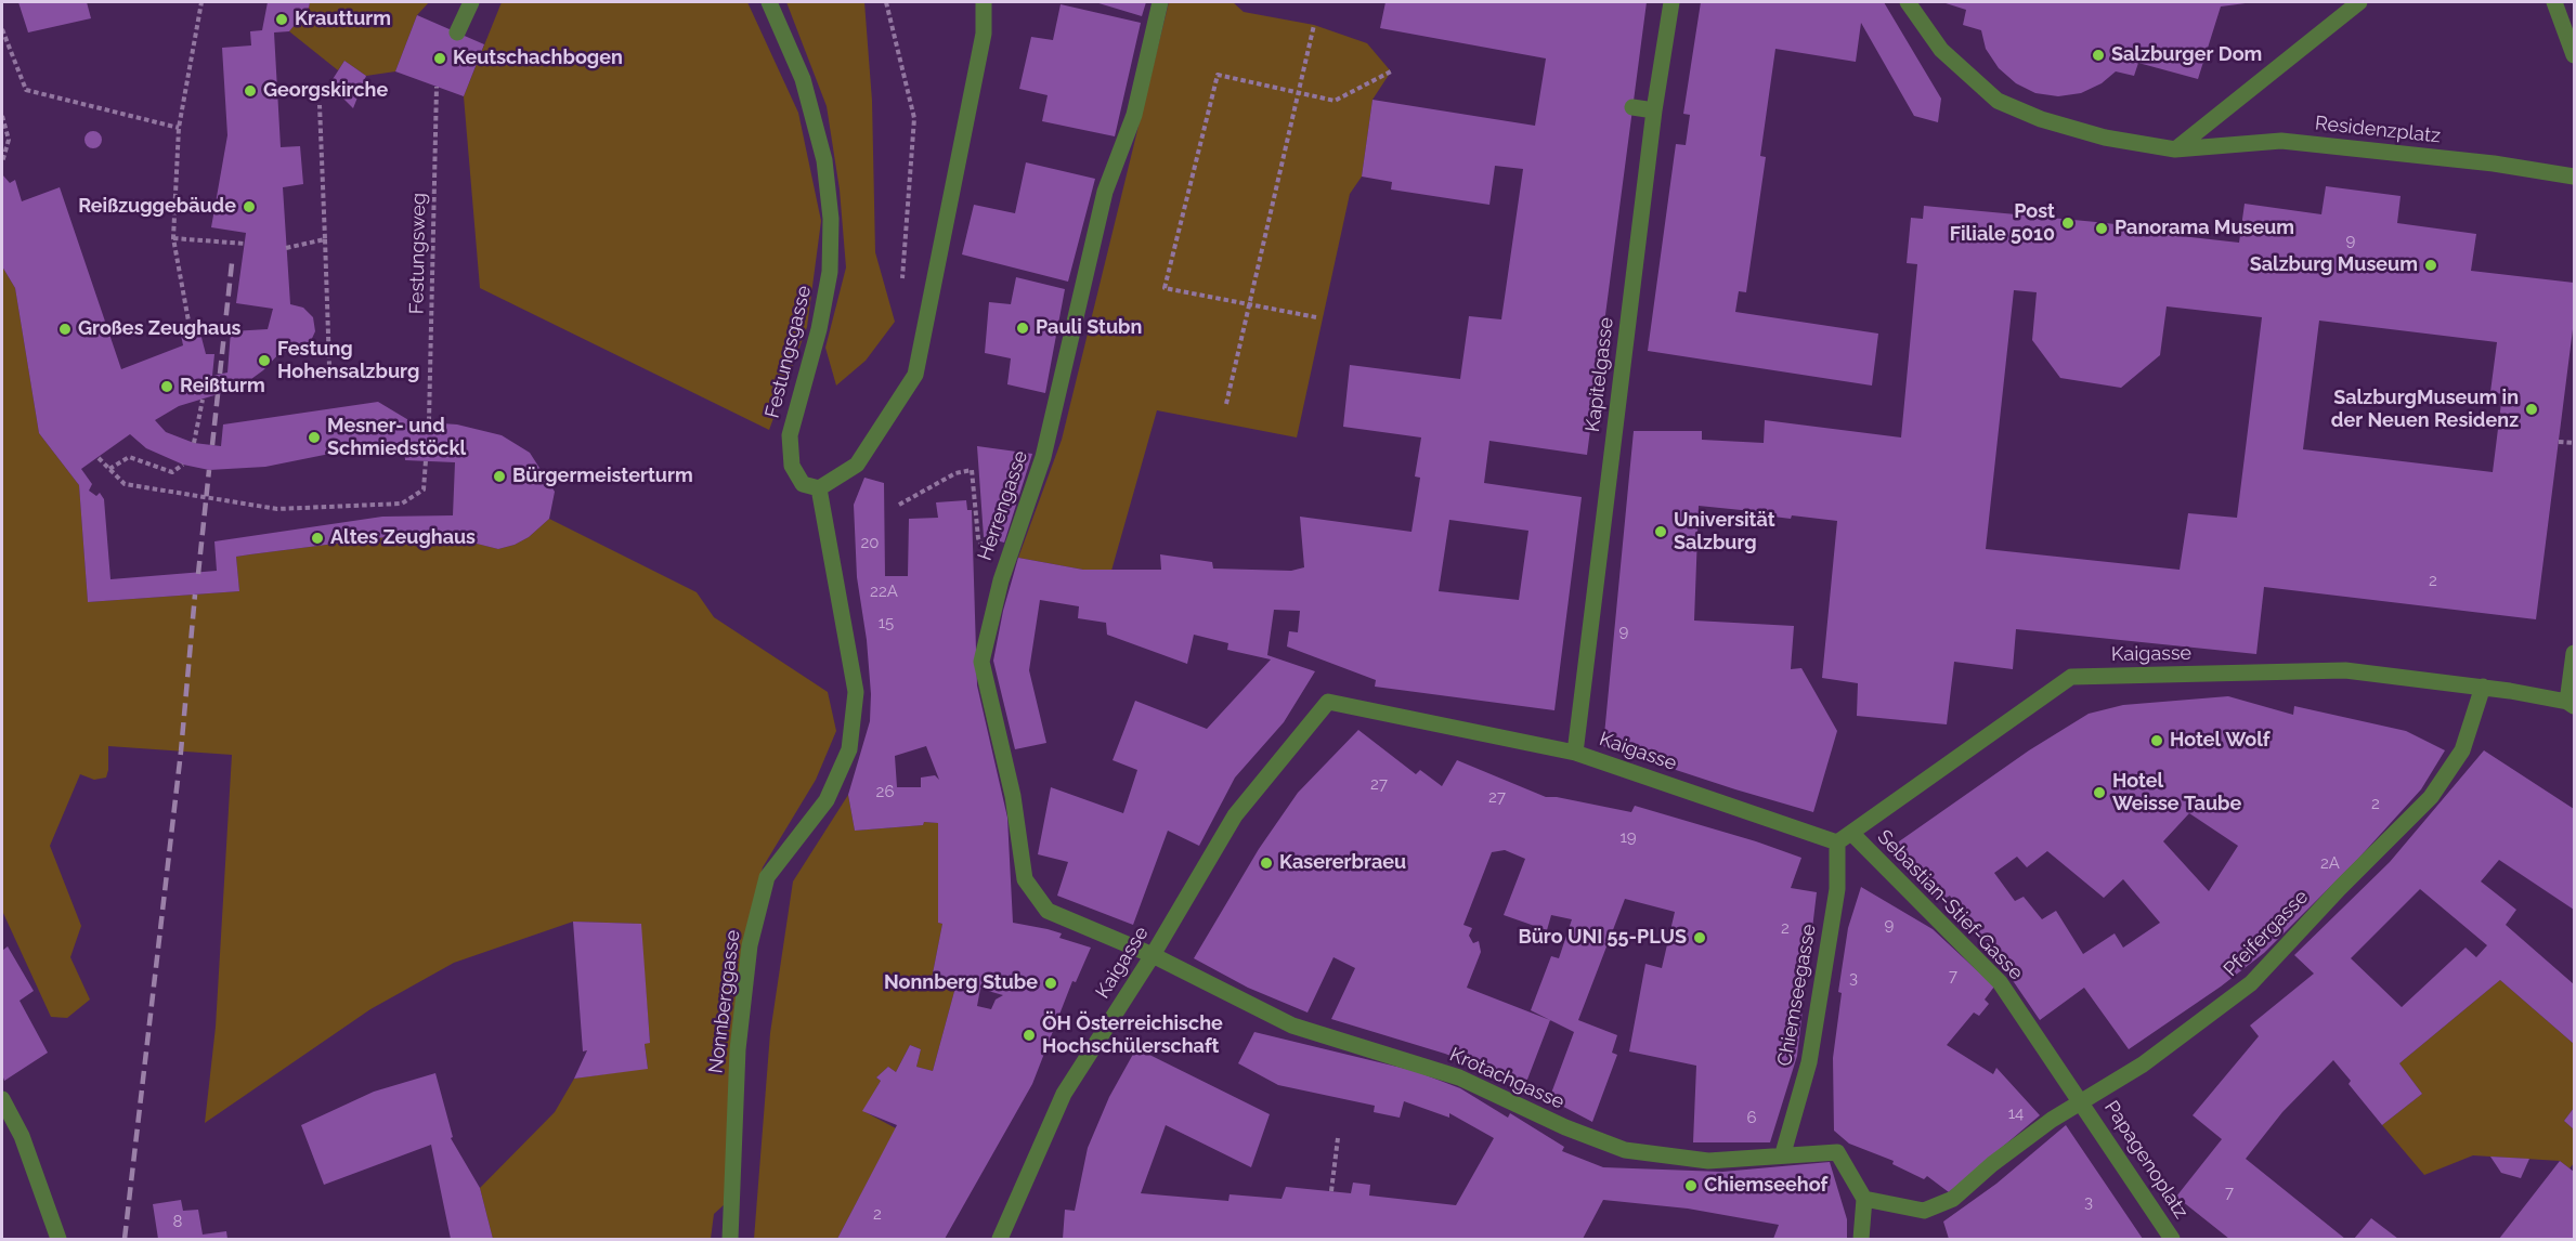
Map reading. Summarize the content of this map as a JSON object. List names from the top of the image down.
{
  "streets": {
    "street": [
      "Residenzplatz",
      "Festungsgasse",
      "Kapitelgasse",
      "Herrengasse",
      "Kaigasse",
      "Sebastian-Stief-Gasse",
      "Pfeifergasse",
      "Chiemseegasse",
      "Nonnberggasse",
      "Krotachgasse",
      "Papagenoplatz"
    ],
    "path": ["Festungsweg"]
  },
  "crossings": [
    ["Festungsgasse", "Nonnberggasse"],
    ["Kapitelgasse", "Kaigasse"],
    ["Herrengasse", "Kaigasse"],
    ["Herrengasse", "Krotachgasse"],
    ["Kaigasse", "Sebastian-Stief-Gasse"],
    ["Kaigasse", "Pfeifergasse"],
    ["Kaigasse", "Chiemseegasse"],
    ["Kaigasse", "Krotachgasse"],
    ["Sebastian-Stief-Gasse", "Pfeifergasse"],
    ["Sebastian-Stief-Gasse", "Chiemseegasse"],
    ["Sebastian-Stief-Gasse", "Papagenoplatz"],
    ["Pfeifergasse", "Krotachgasse"],
    ["Pfeifergasse", "Papagenoplatz"],
    ["Chiemseegasse", "Krotachgasse"]
  ],
  "places": [
    "Krautturm",
    "Salzburger Dom",
    "Keutschachbogen",
    "Georgskirche",
    "Reißzuggebäude",
    "Post Filiale 5010",
    "Panorama Museum",
    "Salzburg Museum",
    "Pauli Stubn",
    "Großes Zeughaus",
    "Festung Hohensalzburg",
    "Reißturm",
    "SalzburgMuseum in der Neuen Residenz",
    "Mesner- und Schmiedstöckl",
    "Bürgermeisterturm",
    "Universität Salzburg",
    "Altes Zeughaus",
    "Hotel Wolf",
    "Hotel Weisse Taube",
    "Kasererbraeu",
    "Büro UNI 55-PLUS",
    "Nonnberg Stube",
    "ÖH Österreichische Hochschülerschaft",
    "Chiemseehof"
  ],
  "house_numbers": [
    "9",
    "20",
    "2",
    "22A",
    "15",
    "9",
    "27",
    "26",
    "27",
    "2",
    "19",
    "2A",
    "9",
    "2",
    "7",
    "3",
    "14",
    "6",
    "7",
    "3",
    "2",
    "8"
  ]
}
